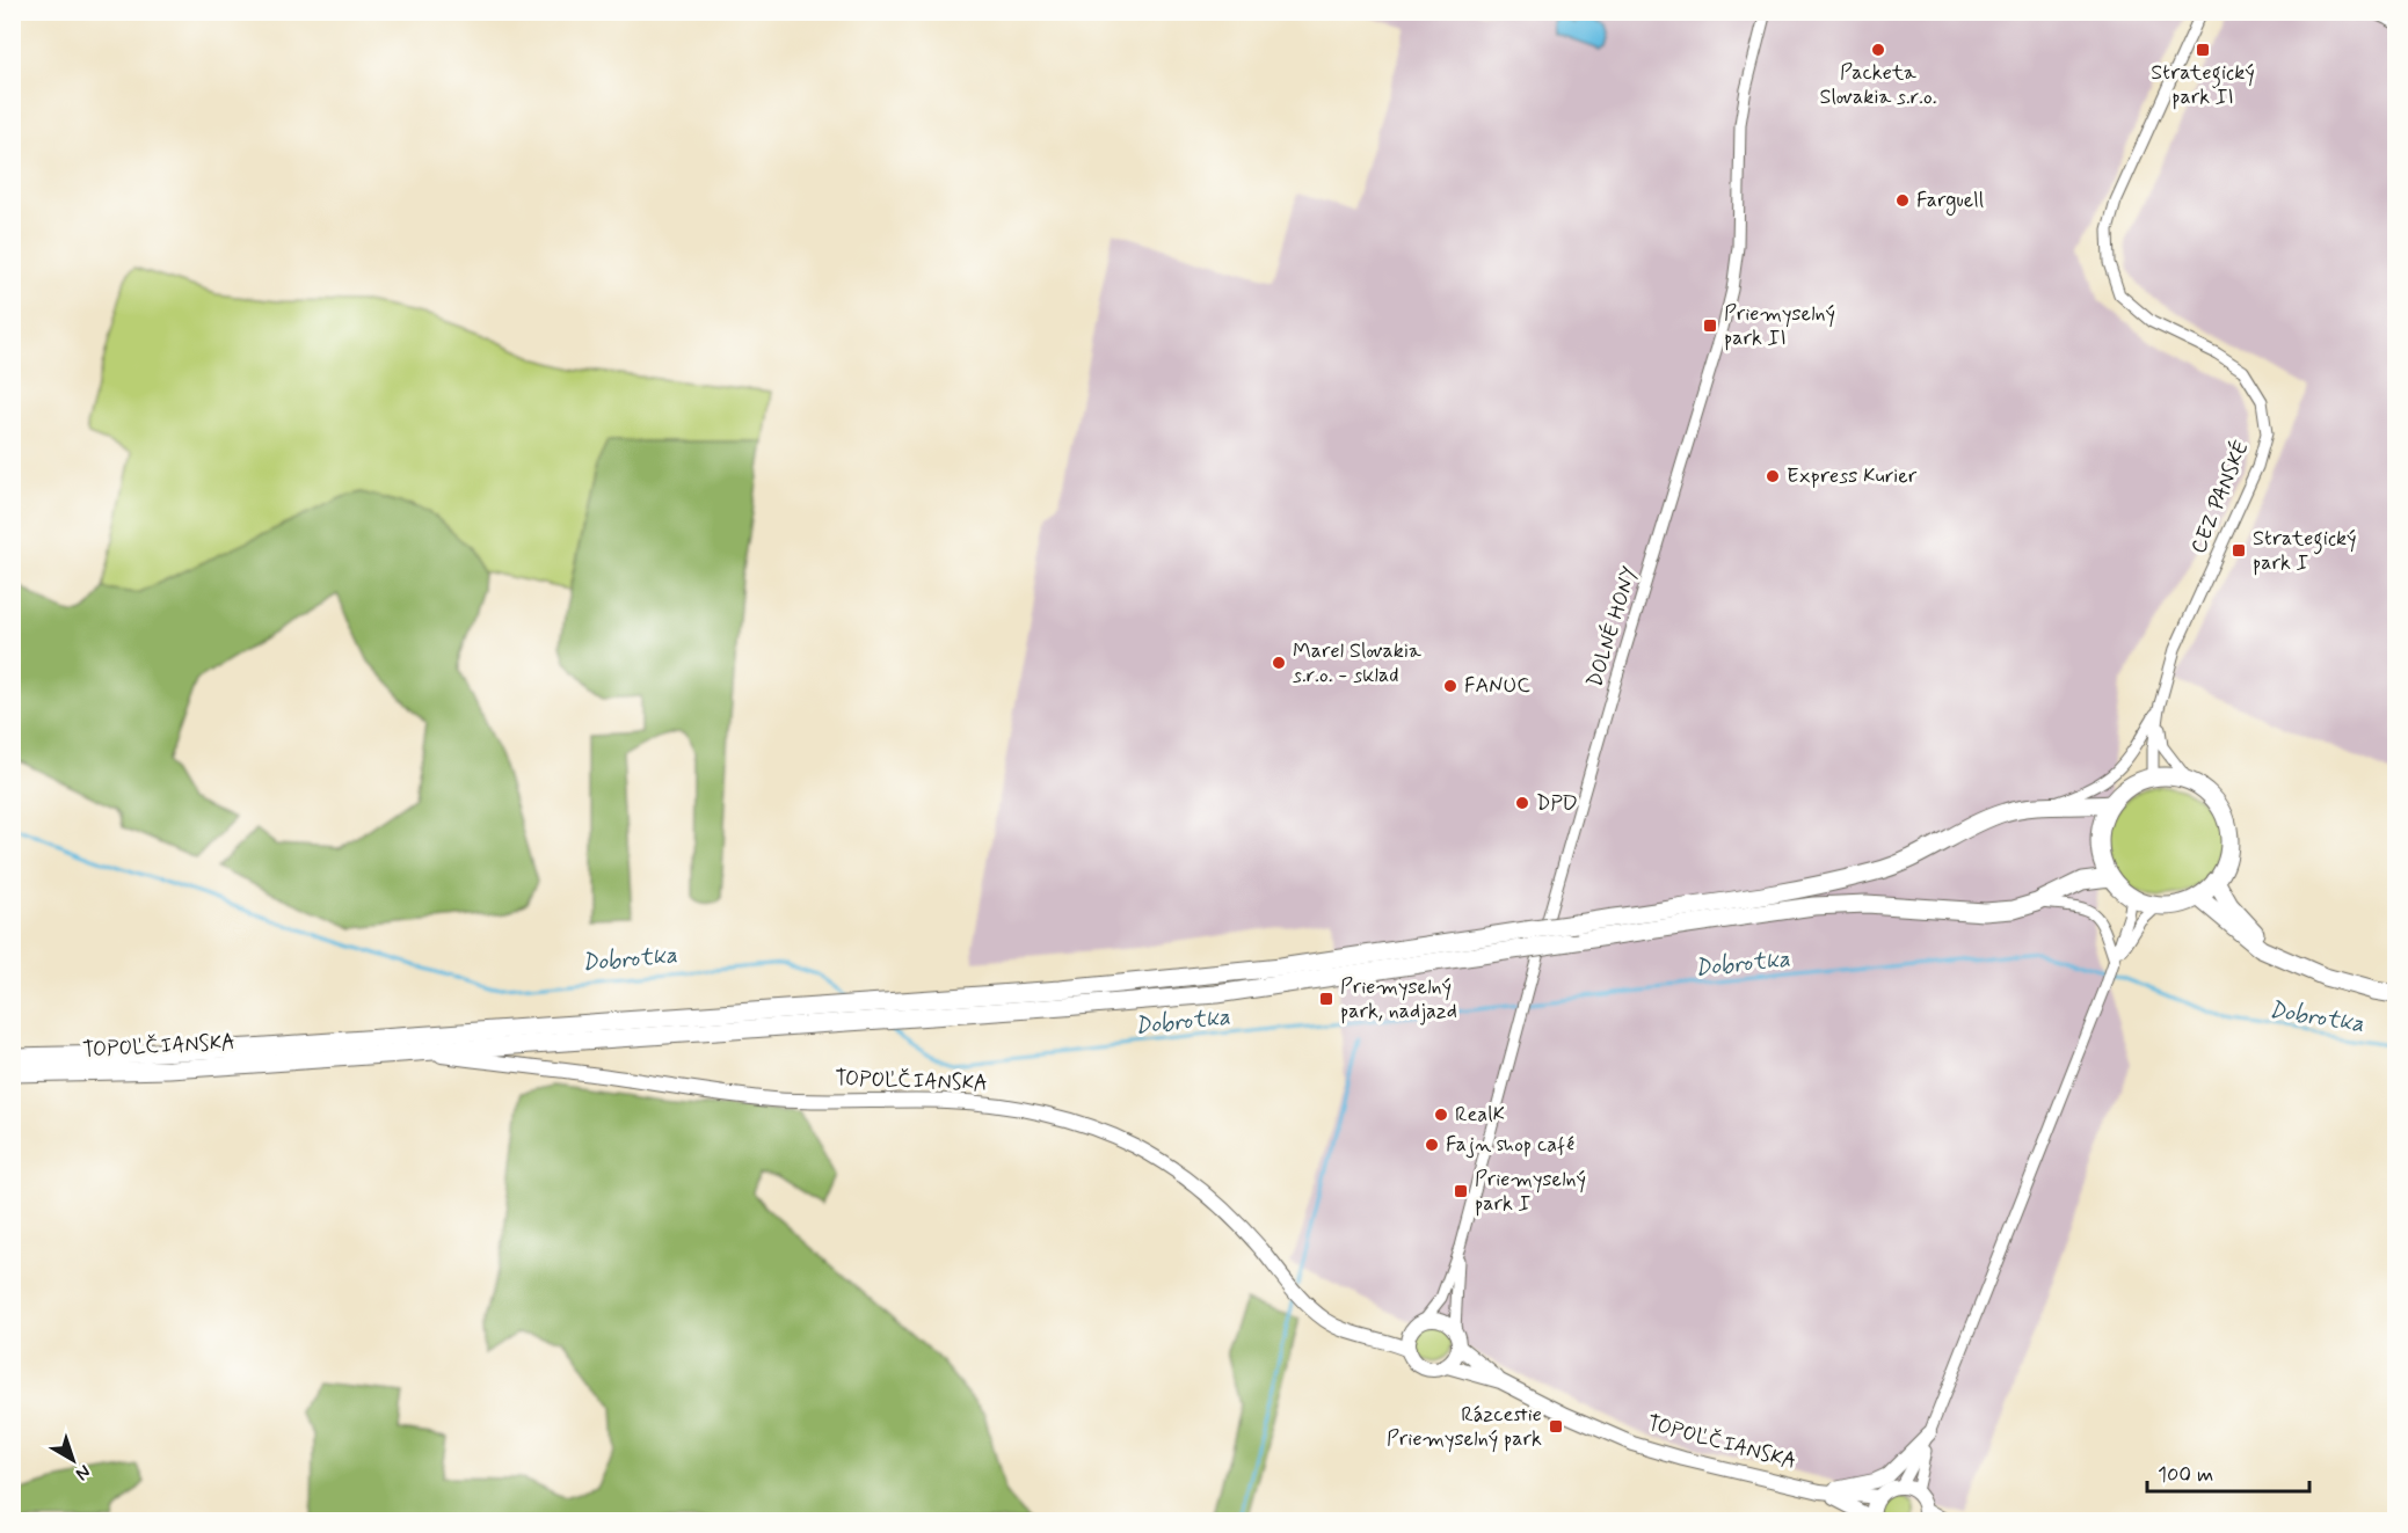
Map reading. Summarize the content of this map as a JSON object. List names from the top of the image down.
{
  "streets": {
    "main road": ["TOPOĽČIANSKA"],
    "street": ["CEZ PANSKÉ", "DOLNÉ HONY"]
  },
  "crossings": [
    ["DOLNÉ HONY", "TOPOĽČIANSKA"]
  ],
  "water": ["Dobrotka"],
  "places": {
    "other": [
      "Packeta Slovakia s.r.o.",
      "Farguell",
      "Express Kurier",
      "Marel Slovakia s.r.o. - sklad",
      "FANUC",
      "DPD",
      "RealK",
      "Fajn shop café"
    ],
    "transit": [
      "Strategický park II",
      "Priemyselný park II",
      "Strategický park I",
      "Priemyselný park, nadjazd",
      "Priemyselný park I",
      "Rázcestie Priemyselný park"
    ]
  },
  "scale_bar": "100 m",
  "north": "bottom right"
}
